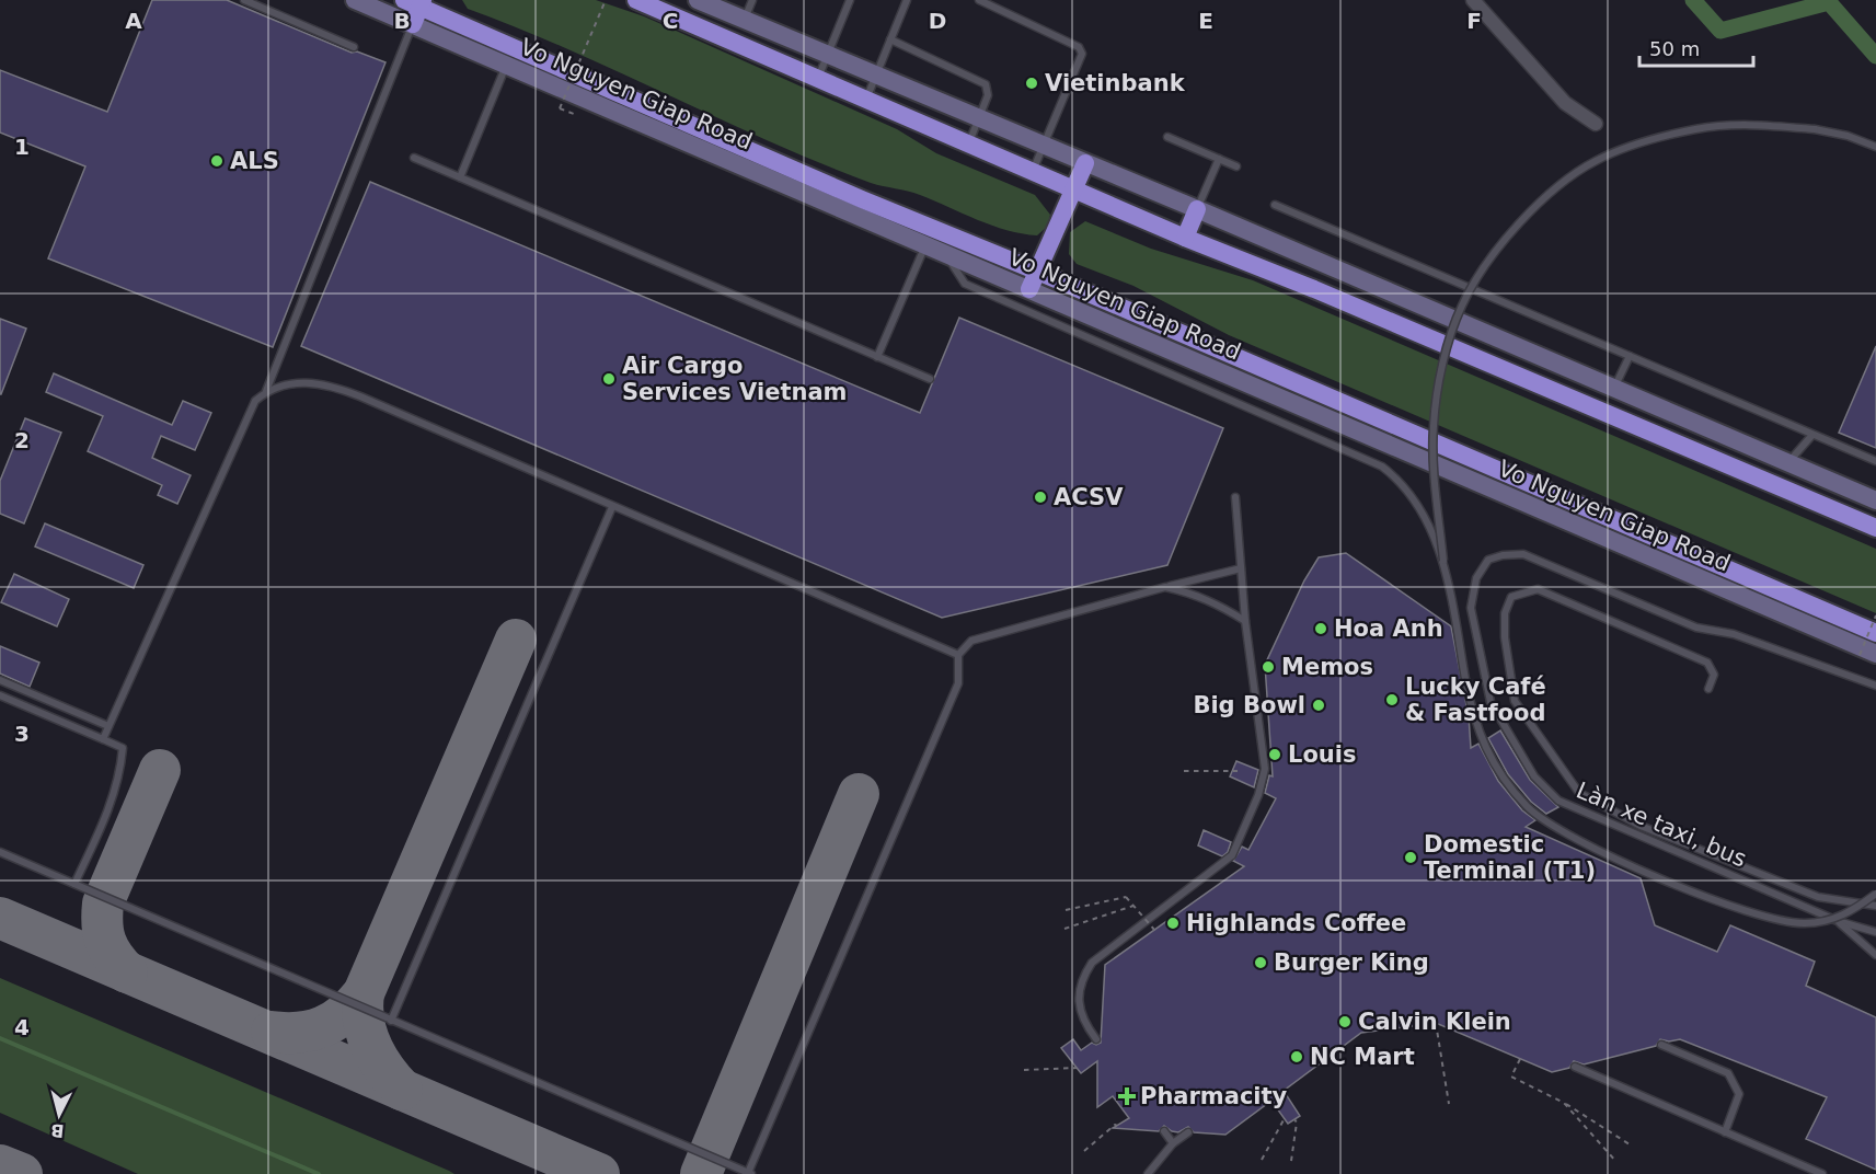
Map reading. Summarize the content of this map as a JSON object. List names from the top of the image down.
{
  "streets": {
    "highway": ["Vo Nguyen Giap Road"],
    "lane": ["Làn xe taxi, bus"]
  },
  "places": {
    "other": [
      "Vietinbank",
      "ALS",
      "Air Cargo Services Vietnam",
      "ACSV",
      "Hoa Anh",
      "Memos",
      "Lucky Café & Fastfood",
      "Big Bowl",
      "Louis",
      "Domestic Terminal (T1)",
      "Highlands Coffee",
      "Burger King",
      "Calvin Klein",
      "NC Mart"
    ],
    "health": ["Pharmacity"]
  },
  "scale_bar": "50 m",
  "north": "bottom",
  "grid": {
    "columns": [
      "A",
      "B",
      "C",
      "D",
      "E",
      "F"
    ],
    "rows": [
      "1",
      "2",
      "3",
      "4"
    ]
  }
}
